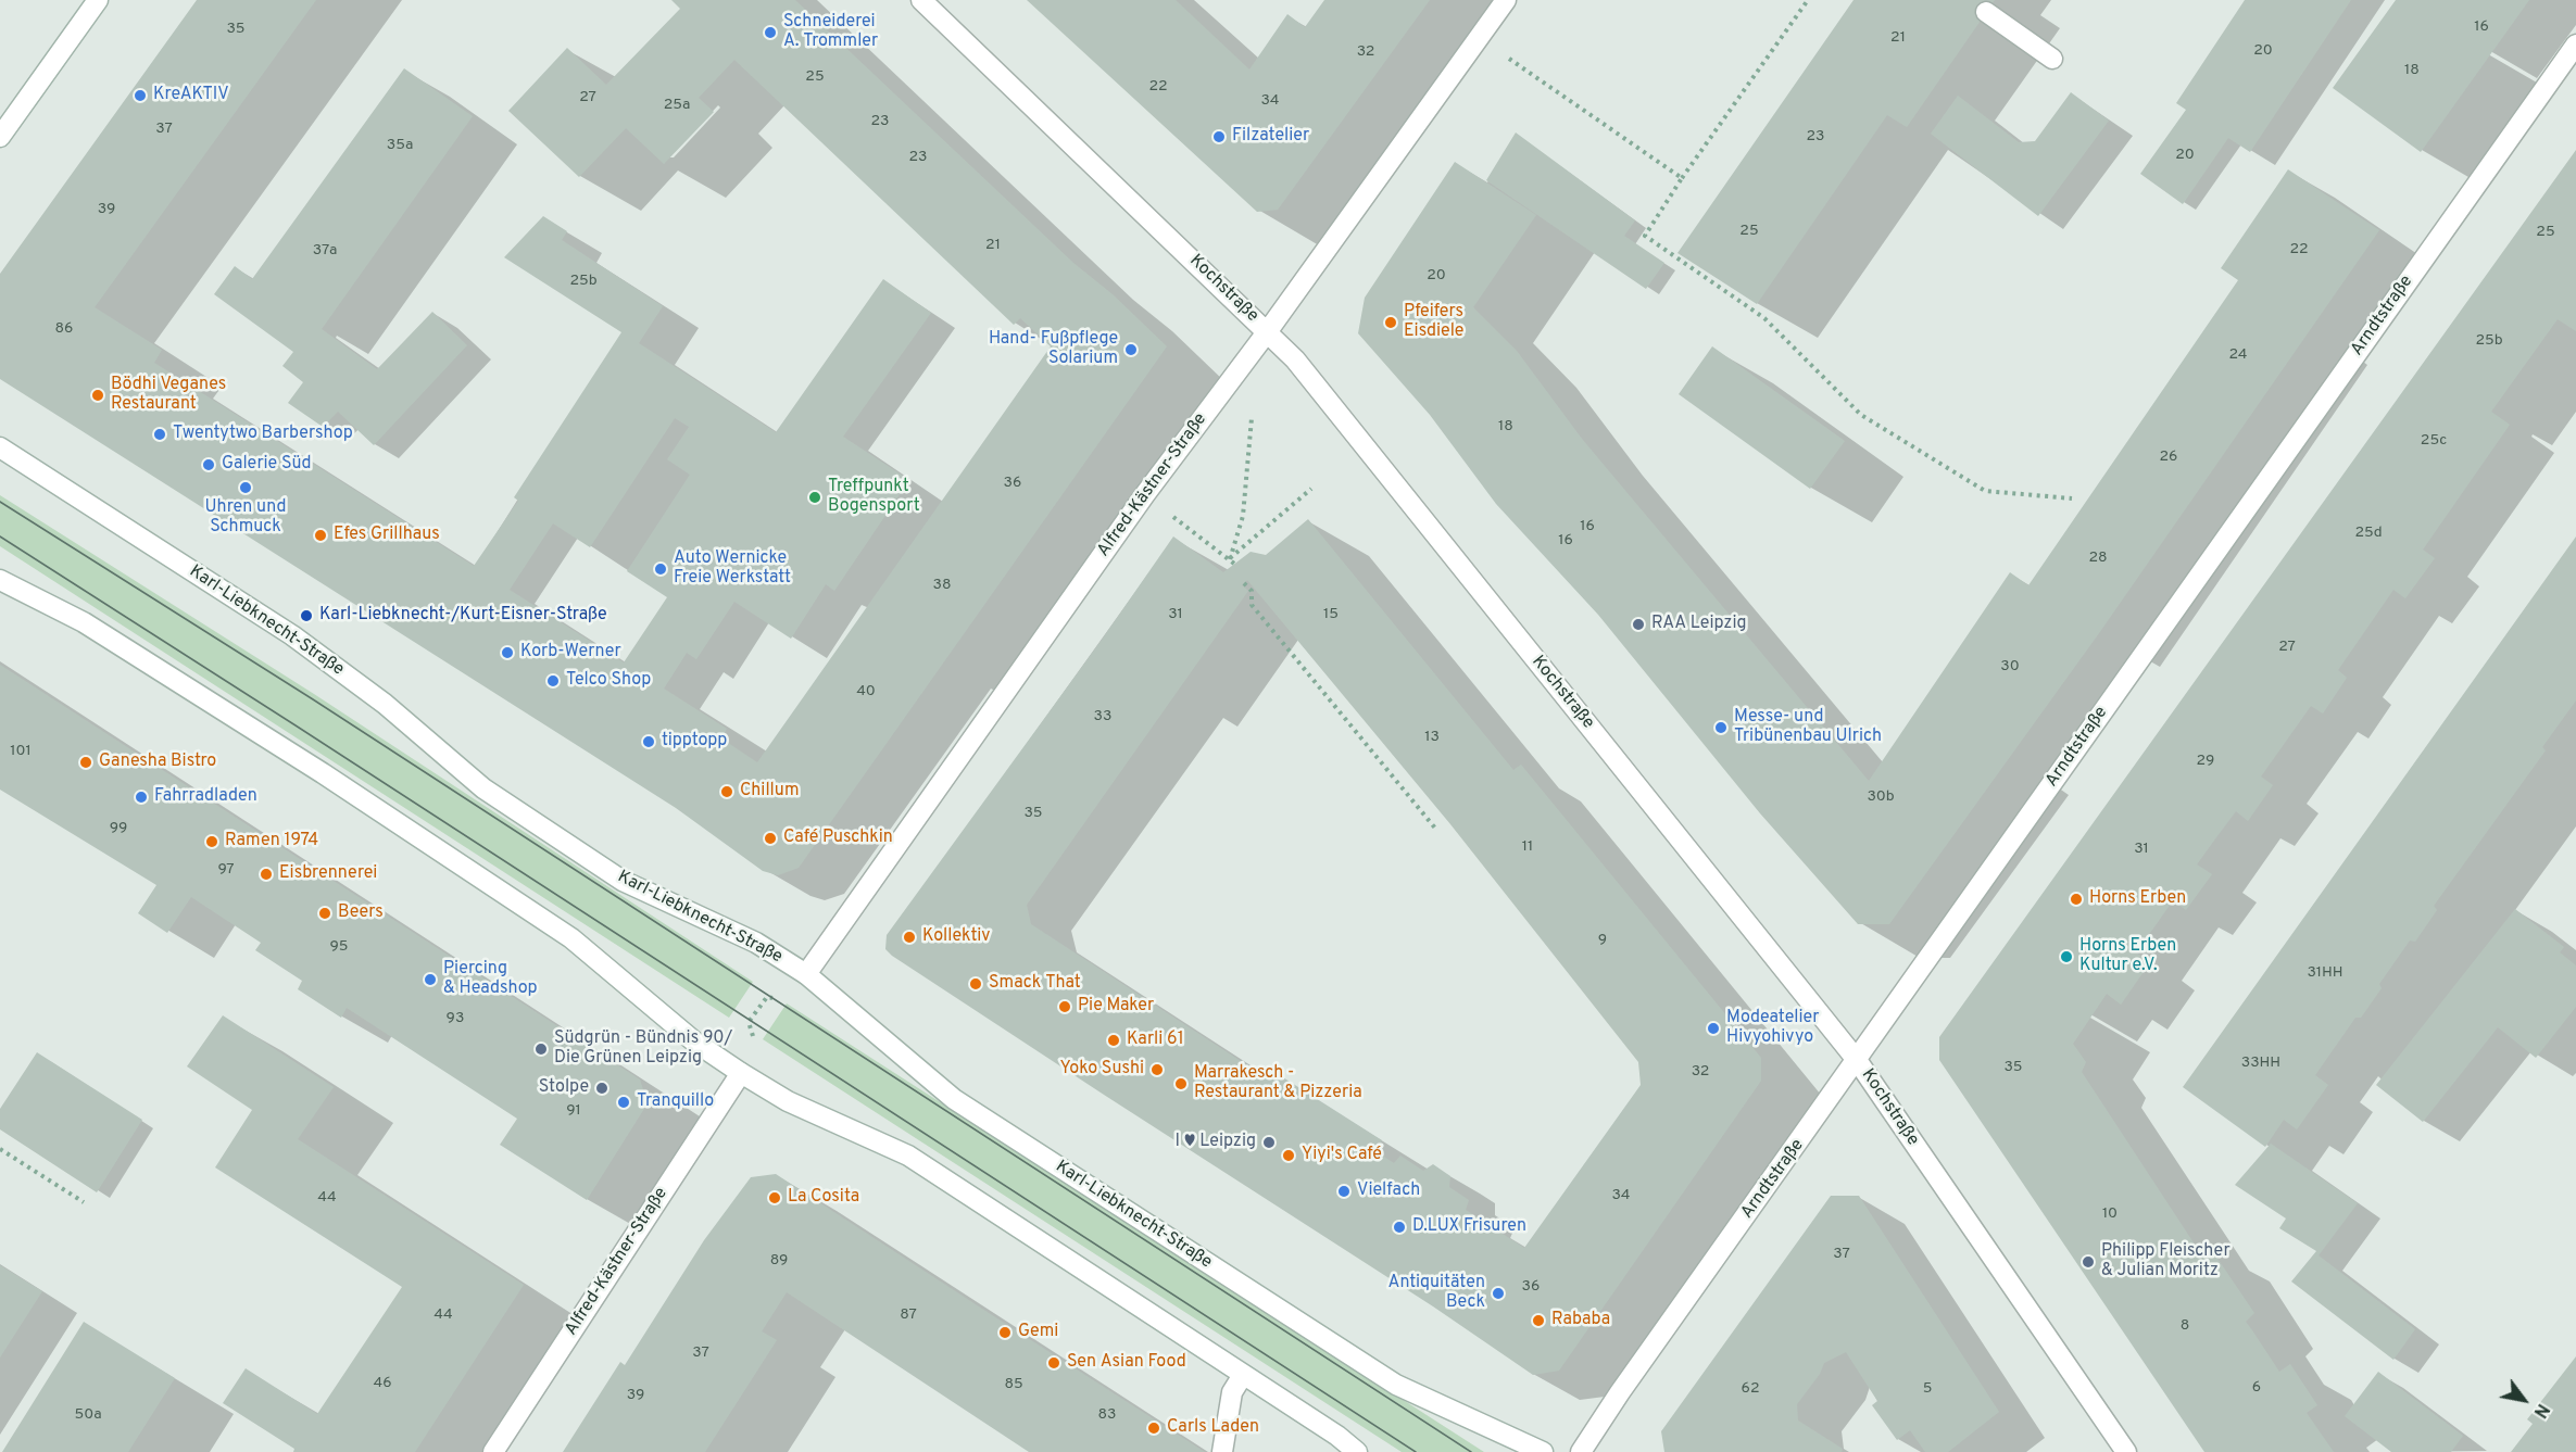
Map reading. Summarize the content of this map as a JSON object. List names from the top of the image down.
{
  "streets": {
    "street": [
      "Kochstraße",
      "Arndtstraße",
      "Alfred-Kästner-Straße",
      "Karl-Liebknecht-Straße"
    ]
  },
  "crossings": [
    ["Kochstraße", "Arndtstraße"],
    ["Kochstraße", "Alfred-Kästner-Straße"],
    ["Alfred-Kästner-Straße", "Karl-Liebknecht-Straße"]
  ],
  "places": [
    "Schneiderei A. Trommler",
    "KreAKTIV",
    "Filzatelier",
    "Pfeifers Eisdiele",
    "Hand- Fußpflege Solarium",
    "Bödhi Veganes Restaurant",
    "Twentytwo Barbershop",
    "Galerie Süd",
    "Uhren und Schmuck",
    "Treffpunkt Bogensport",
    "Efes Grillhaus",
    "Auto Wernicke Freie Werkstatt",
    "Karl-Liebknecht-/Kurt-Eisner-Straße",
    "RAA Leipzig",
    "Korb-Werner",
    "Telco Shop",
    "Messe- und Tribünenbau Ulrich",
    "tipptopp",
    "Ganesha Bistro",
    "Chillum",
    "Fahrradladen",
    "Café Puschkin",
    "Ramen 1974",
    "Eisbrennerei",
    "Horns Erben",
    "Beers",
    "Kollektiv",
    "Horns Erben Kultur e.V.",
    "Piercing & Headshop",
    "Smack That",
    "Pie Maker",
    "Modeatelier Hivyohivyo",
    "Karli 61",
    "Südgrün - Bündnis 90/ Die Grünen Leipzig",
    "Yoko Sushi",
    "Marrakesch - Restaurant & Pizzeria",
    "Stolpe",
    "Tranquillo",
    "I ♥ Leipzig",
    "Yiyi's Café",
    "Vielfach",
    "La Cosita",
    "D.LUX Frisuren",
    "Philipp Fleischer & Julian Moritz",
    "Antiquitäten Beck",
    "Rababa",
    "Gemi",
    "Sen Asian Food",
    "Carls Laden"
  ],
  "house_numbers": [
    "16",
    "35",
    "21",
    "20",
    "32",
    "18",
    "25",
    "22",
    "27",
    "34",
    "25a",
    "23",
    "37",
    "23",
    "35a",
    "20",
    "23",
    "39",
    "25",
    "25",
    "21",
    "22",
    "37a",
    "20",
    "25b",
    "86",
    "25b",
    "24",
    "18",
    "25c",
    "26",
    "36",
    "16",
    "25d",
    "16",
    "28",
    "38",
    "31",
    "15",
    "27",
    "30",
    "40",
    "33",
    "13",
    "101",
    "29",
    "30b",
    "35",
    "99",
    "11",
    "31",
    "97",
    "9",
    "95",
    "31HH",
    "93",
    "33HH",
    "35",
    "32",
    "91",
    "34",
    "44",
    "10",
    "37",
    "89",
    "36",
    "44",
    "87",
    "8",
    "37",
    "46",
    "85",
    "6",
    "62",
    "5",
    "39",
    "50a",
    "83"
  ],
  "north": "bottom right"
}
